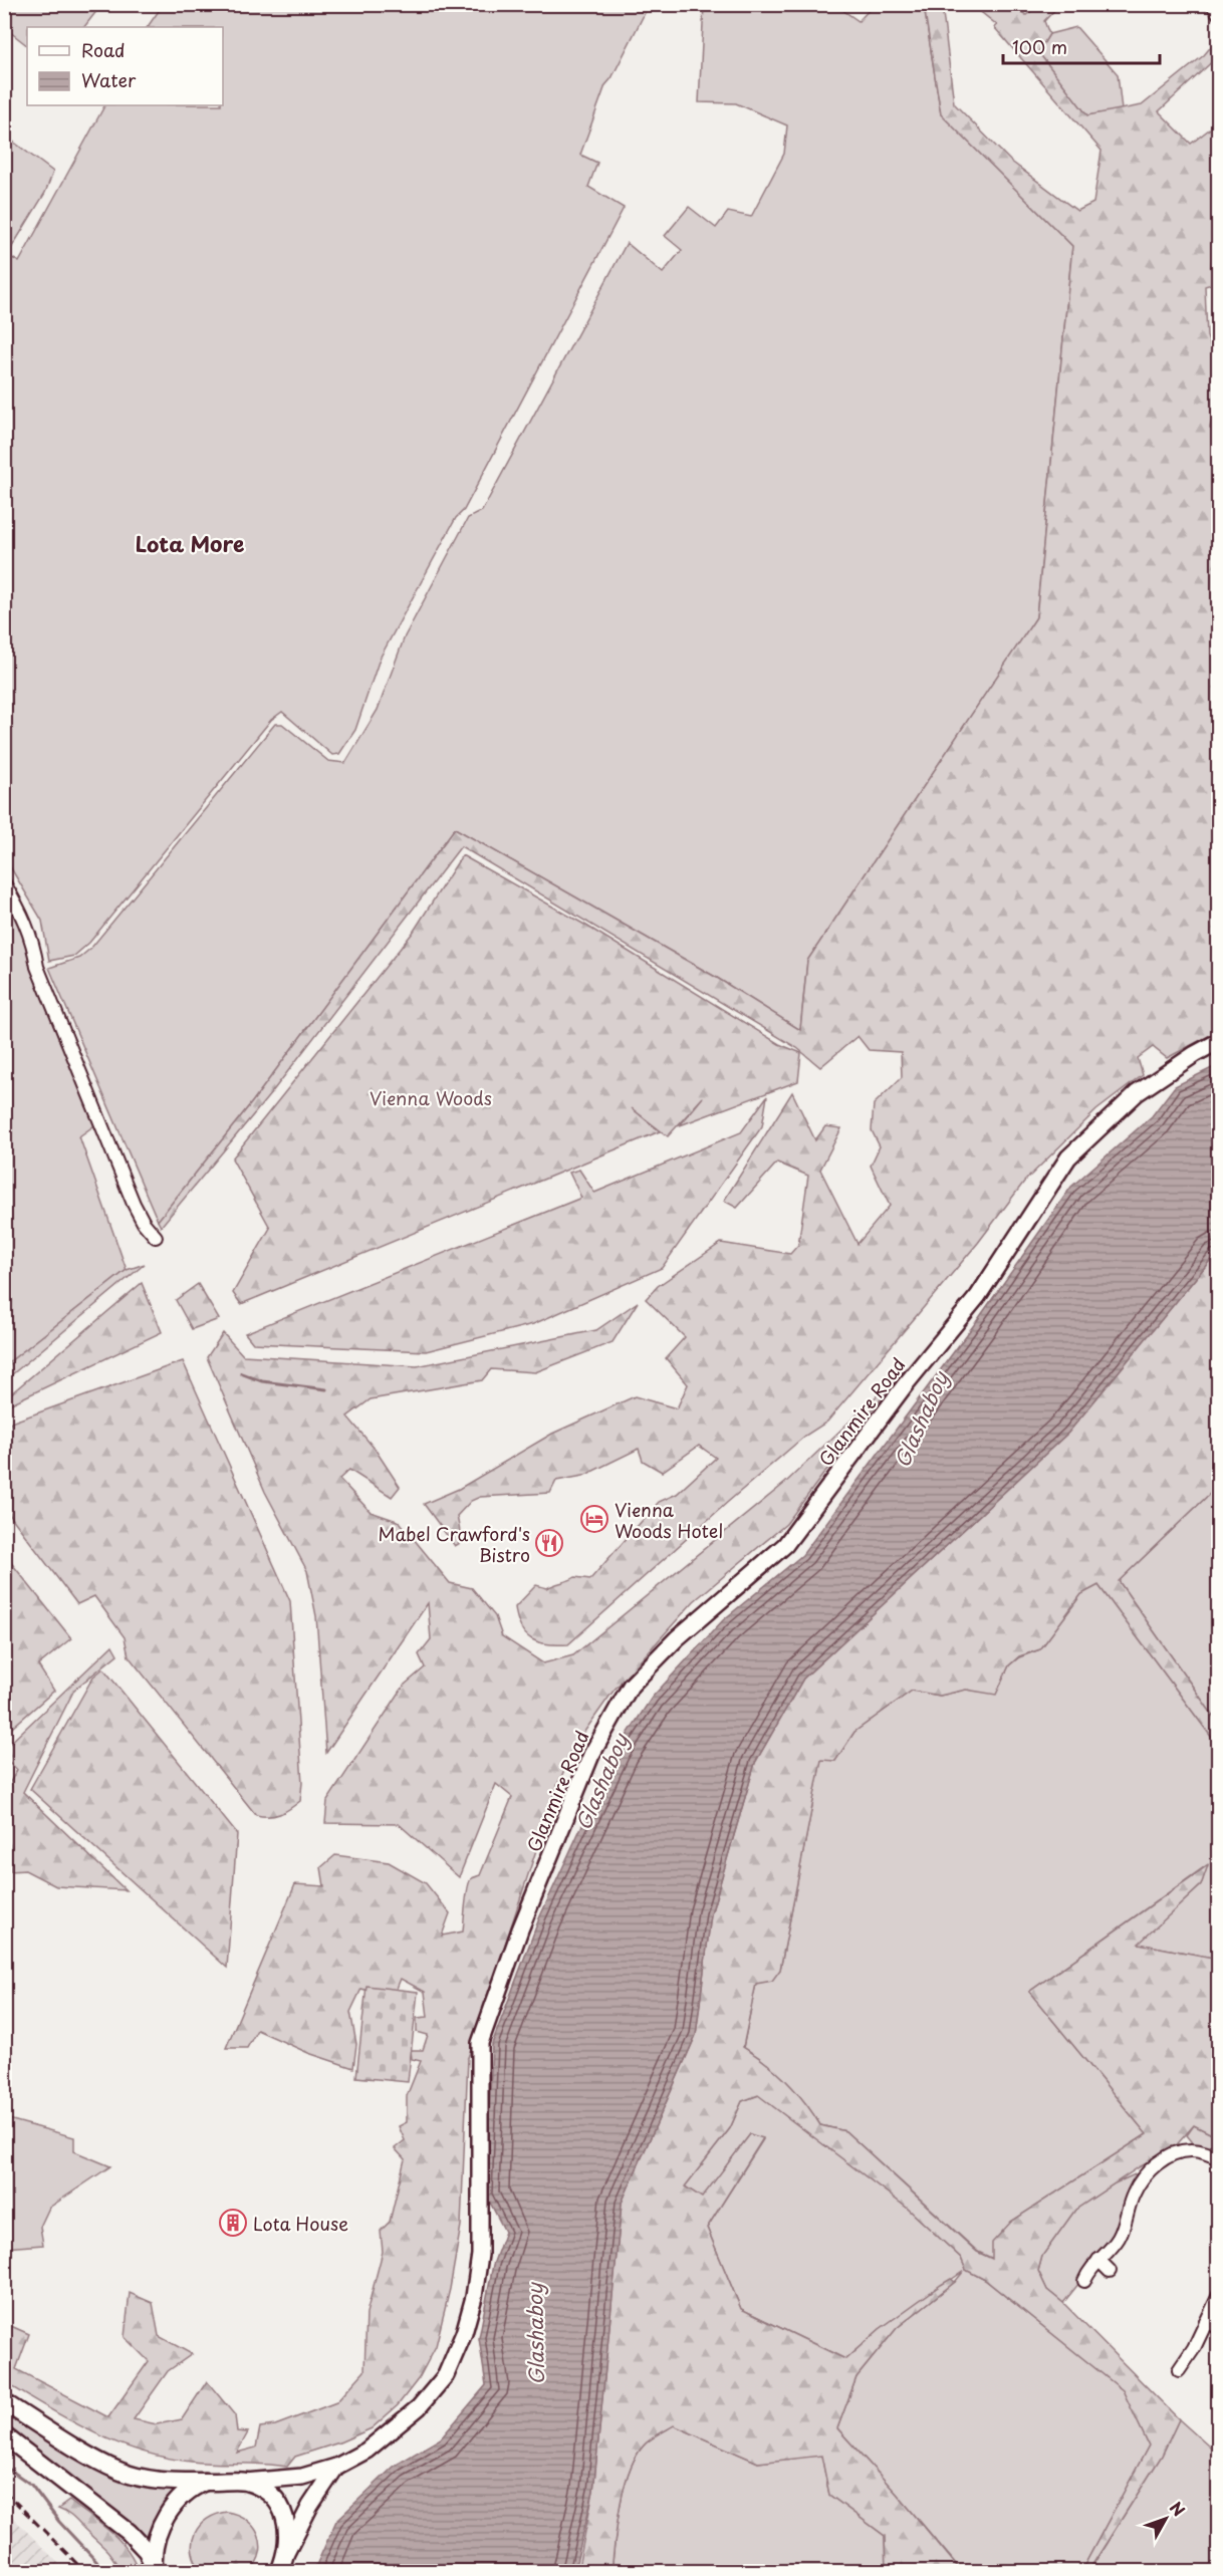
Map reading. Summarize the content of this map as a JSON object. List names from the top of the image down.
{
  "streets": {
    "main road": ["Glanmire Road"]
  },
  "districts": ["Lota More"],
  "water": ["Glashaboy"],
  "parks": ["Vienna Woods"],
  "places": {
    "hotel": ["Vienna Woods Hotel"],
    "restaurant": ["Mabel Crawford's Bistro"],
    "building": ["Lota House"]
  },
  "legend": ["Road", "Water"],
  "scale_bar": "100 m",
  "north": "top right"
}
